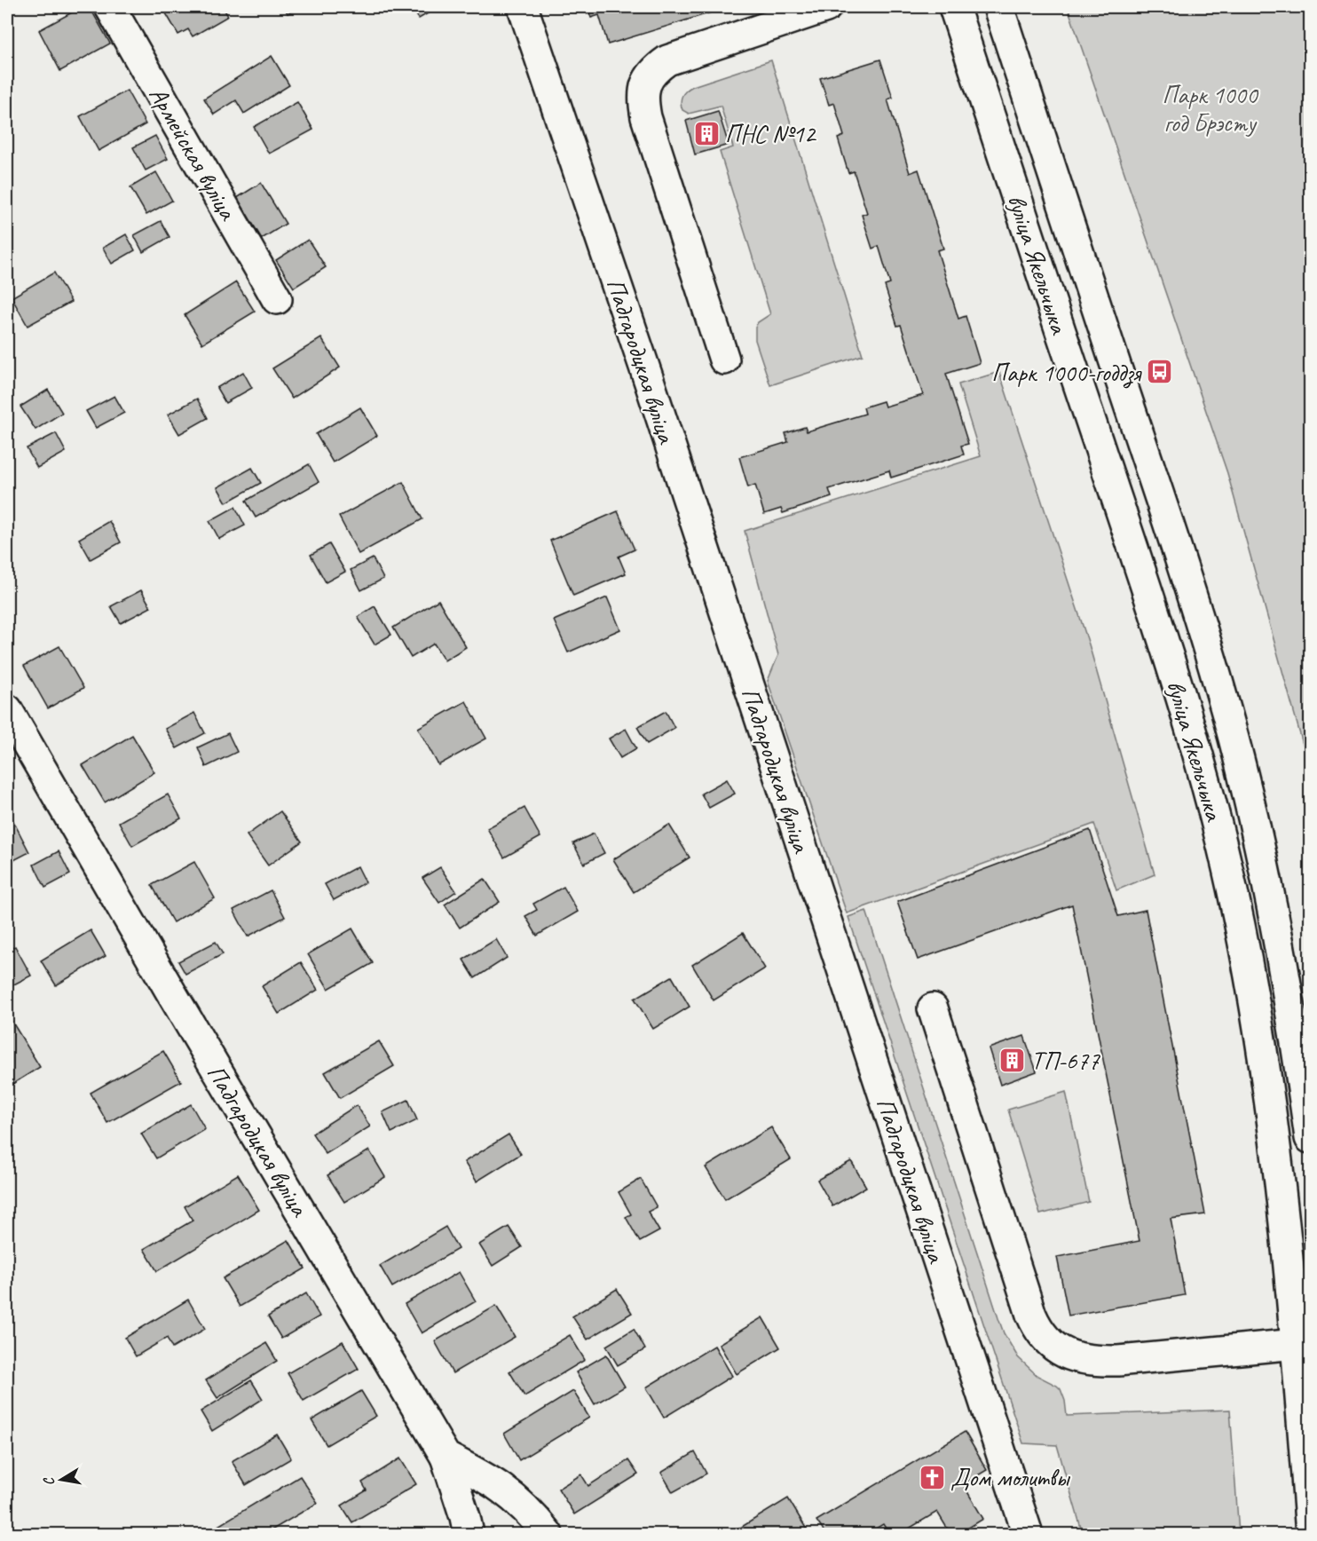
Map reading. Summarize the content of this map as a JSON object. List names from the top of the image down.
{
  "streets": {
    "street": ["Армейская вуліца", "вуліца Якельчыка", "Падгародцкая вуліца"]
  },
  "parks": ["Парк 1000 год Брэсту"],
  "places": {
    "building": ["ПНС №12", "ТП-677"],
    "bus stop": ["Парк 1000-годдзя"],
    "church": ["Дом молитвы"]
  },
  "north": "left"
}
